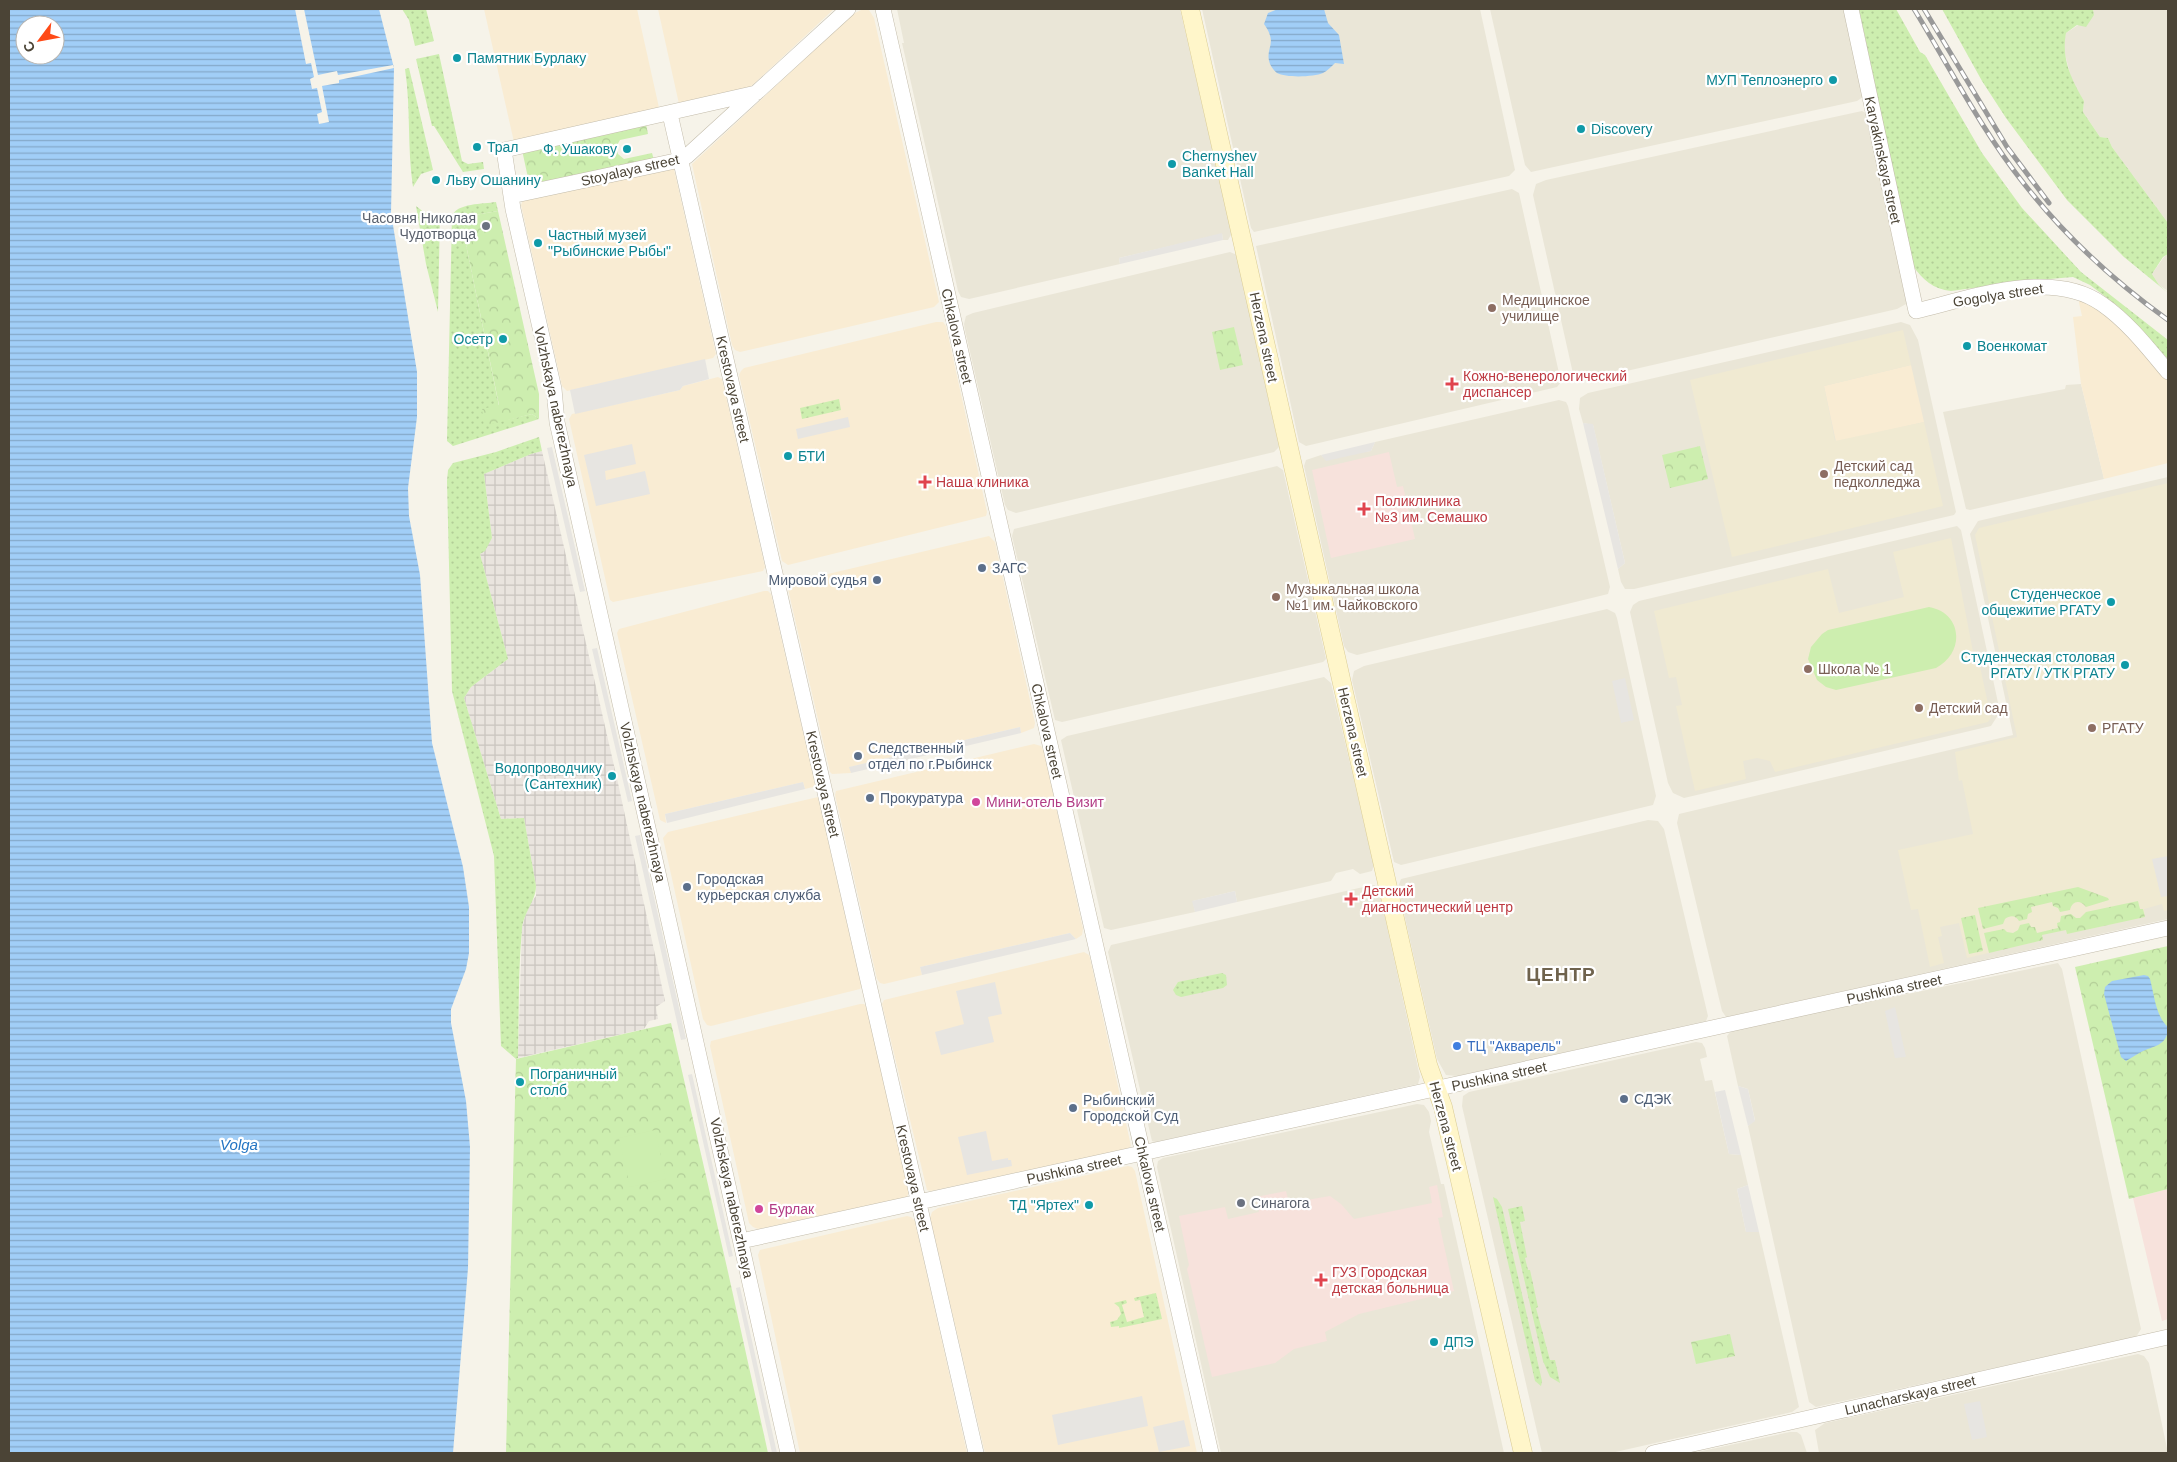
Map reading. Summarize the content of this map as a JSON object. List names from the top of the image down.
{
  "streets": {
    "main road": ["Herzena street"],
    "street": [
      "Karyakinskaya street",
      "Stoyalaya street",
      "Gogolya street",
      "Chkalova street",
      "Krestovaya street",
      "Volzhskaya naberezhnaya",
      "Pushkina street",
      "Lunacharskaya street"
    ]
  },
  "crossings": [
    ["Karyakinskaya street", "Gogolya street"],
    ["Stoyalaya street", "Krestovaya street"],
    ["Stoyalaya street", "Volzhskaya naberezhnaya"],
    ["Chkalova street", "Pushkina street"],
    ["Herzena street", "Pushkina street"],
    ["Krestovaya street", "Pushkina street"],
    ["Volzhskaya naberezhnaya", "Pushkina street"]
  ],
  "districts": ["ЦЕНТР"],
  "water": ["Volga"],
  "places": {
    "other": [
      "Памятник Бурлаку",
      "МУП Теплоэнерго",
      "Discovery",
      "Трал",
      "Ф. Ушакову",
      "Chernyshev Banket Hall",
      "Льву Ошанину",
      "Часовня Николая Чудотворца",
      "Частный музей \"Рыбинские Рыбы\"",
      "Медицинское училище",
      "Осетр",
      "Военкомат",
      "БТИ",
      "Детский сад педколледжа",
      "ЗАГС",
      "Мировой судья",
      "Музыкальная школа №1 им. Чайковского",
      "Студенческое общежитие РГАТУ",
      "Студенческая столовая РГАТУ / УТК РГАТУ",
      "Школа № 1",
      "Детский сад",
      "РГАТУ",
      "Следственный отдел по г.Рыбинск",
      "Водопроводчику (Сантехник)",
      "Прокуратура",
      "Мини-отель Визит",
      "Городская курьерская служба",
      "ТЦ \"Акварель\"",
      "Пограничный столб",
      "СДЭК",
      "Рыбинский Городской Суд",
      "Синагога",
      "ТД \"Яртех\"",
      "Бурлак",
      "ДПЭ"
    ],
    "health": [
      "Кожно-венерологический диспансер",
      "Наша клиника",
      "Поликлиника №3 им. Семашко",
      "Детский диагностический центр",
      "ГУЗ Городская детская больница"
    ]
  },
  "north": "bottom left"
}
